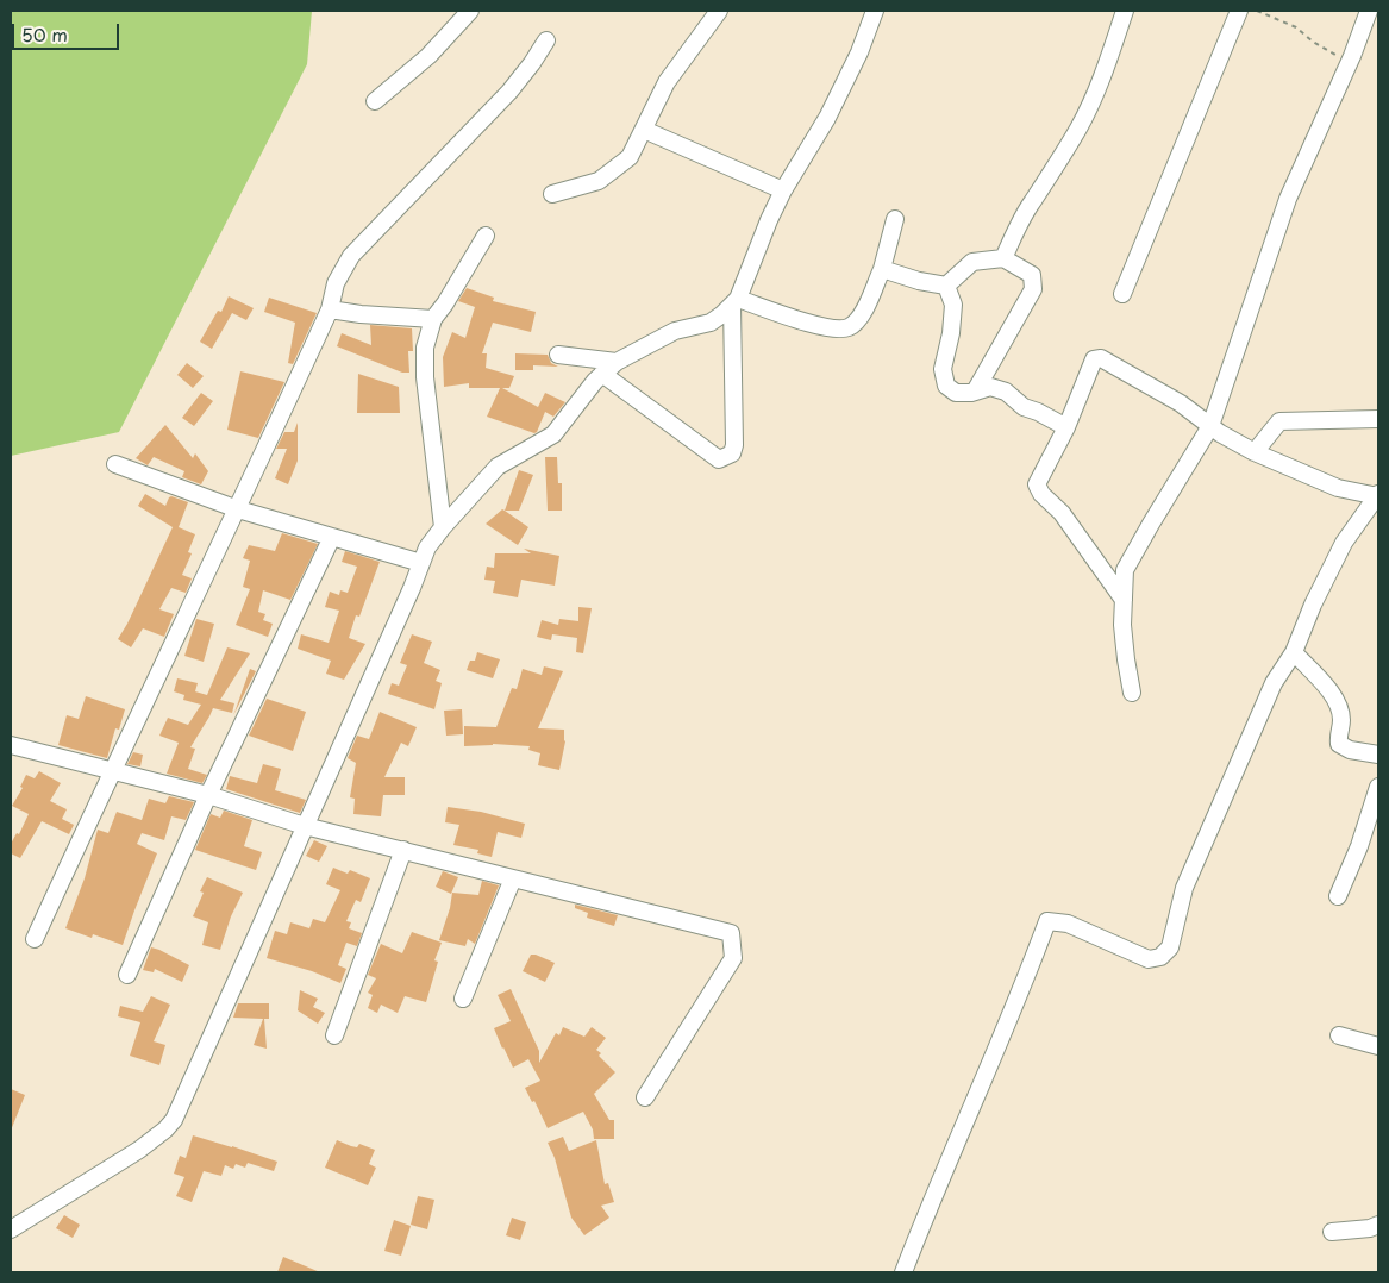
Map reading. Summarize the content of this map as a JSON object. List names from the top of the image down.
{
  "scale_bar": "50 m"
}
